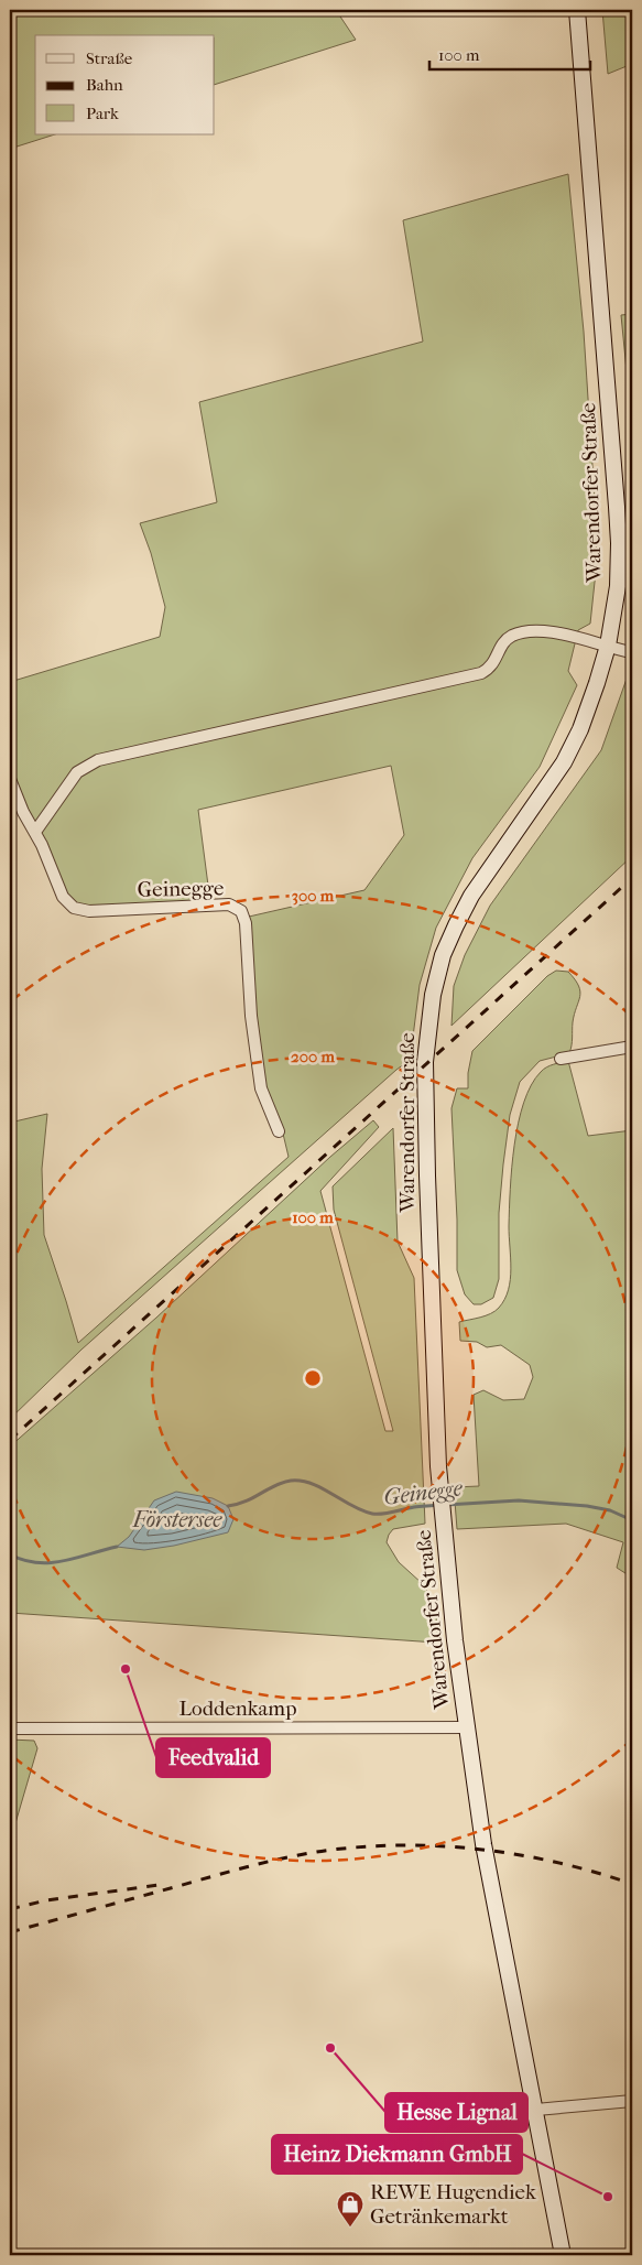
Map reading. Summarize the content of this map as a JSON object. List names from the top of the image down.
{
  "streets": {
    "street": ["Warendorfer Straße", "Geinegge", "Loddenkamp"]
  },
  "crossings": [
    ["Warendorfer Straße", "Loddenkamp"]
  ],
  "water": ["Geinegge", "Förstersee"],
  "places": {
    "other": ["Feedvalid", "Hesse Lignal", "Heinz Diekmann GmbH"],
    "shop": ["REWE Hugendiek Getränkemarkt"]
  },
  "legend": ["Straße", "Bahn", "Park"],
  "scale_bar": "100 m",
  "rings": ["300 m", "200 m", "100 m"]
}
